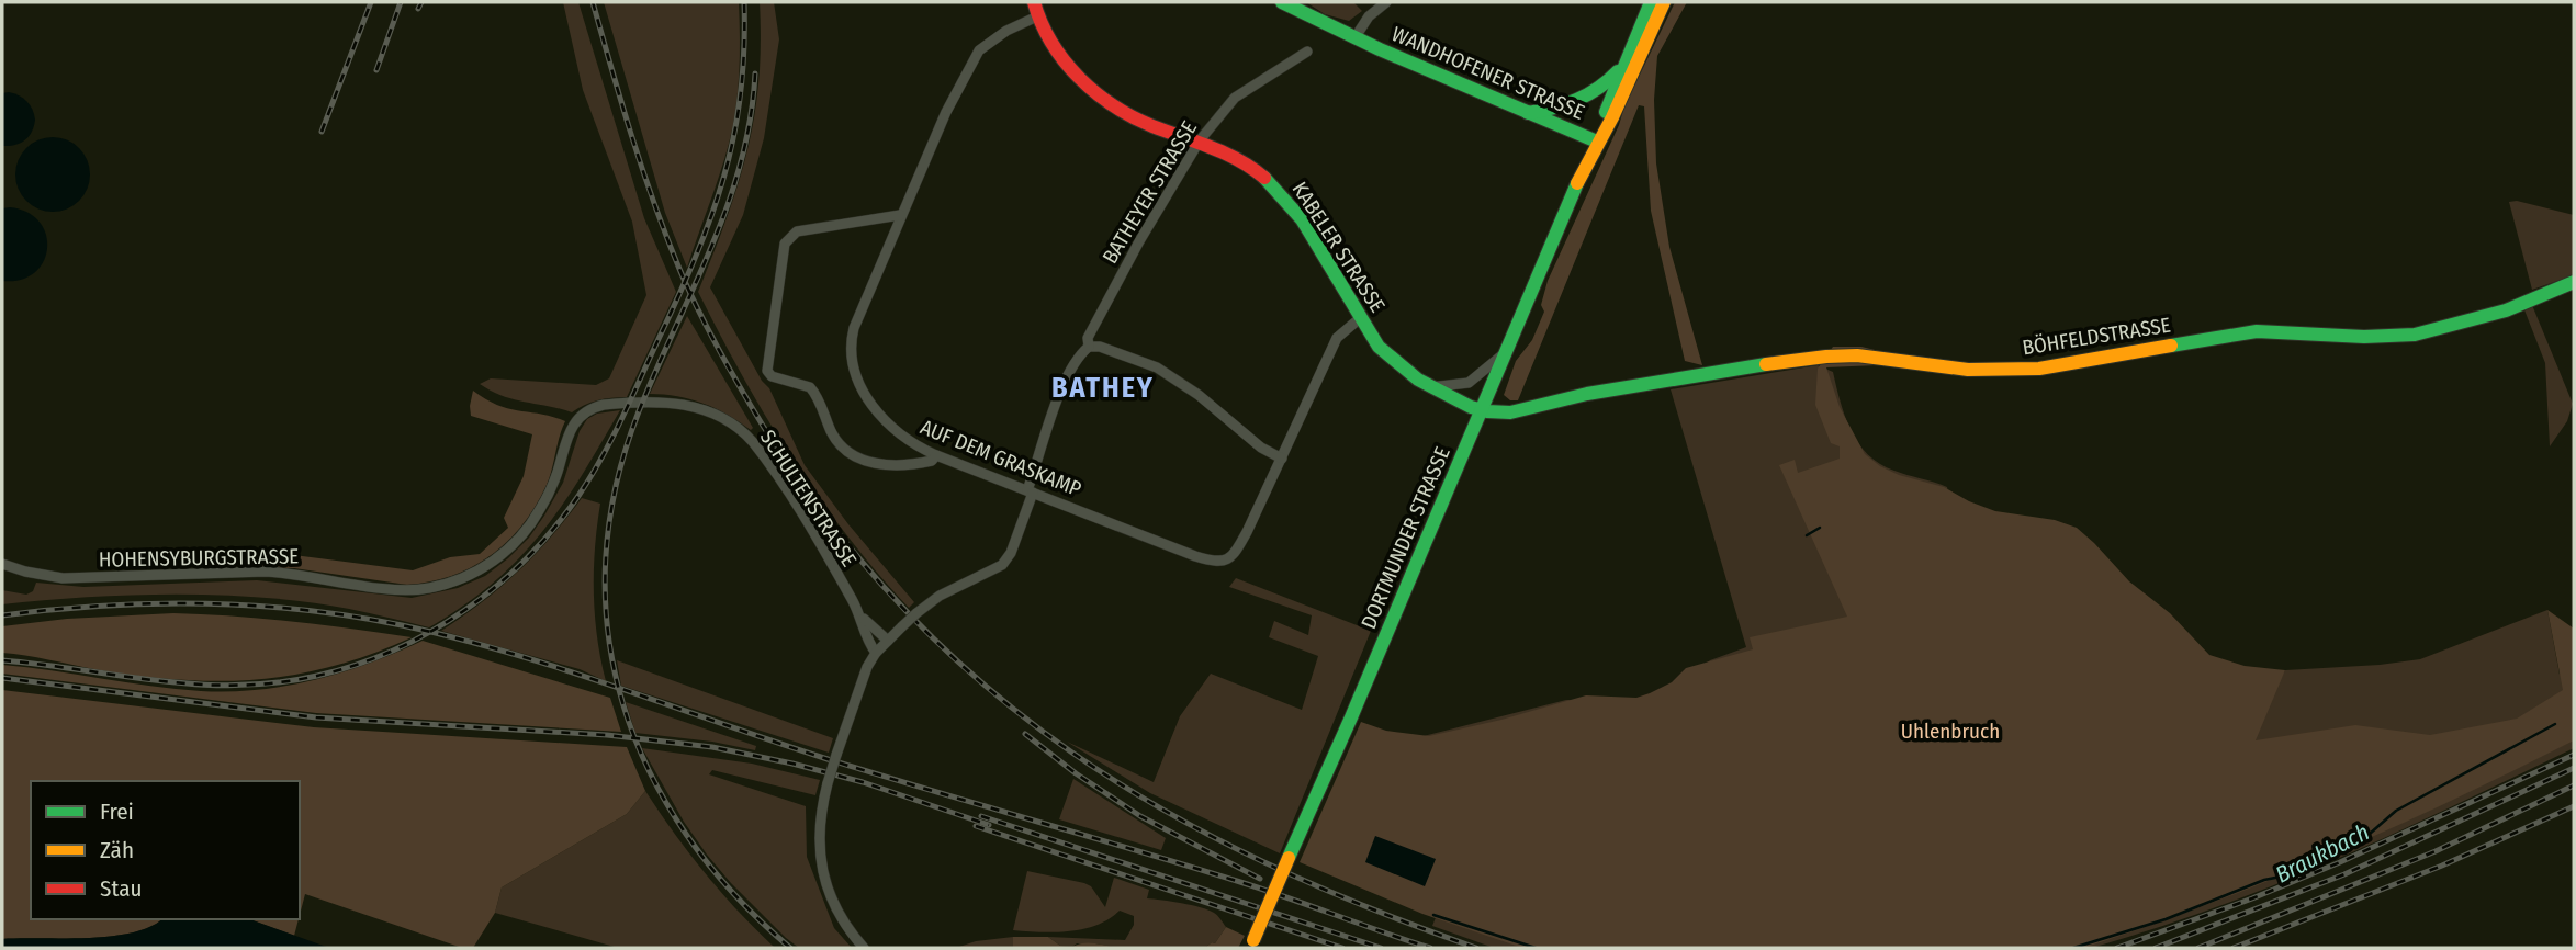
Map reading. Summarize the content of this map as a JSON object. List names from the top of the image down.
{
  "streets": {
    "street": [
      "WANDHOFENER STRASSE",
      "BATHEYER STRASSE",
      "KABELER STRASSE",
      "BÖHFELDSTRASSE",
      "AUF DEM GRASKAMP",
      "SCHULTENSTRASSE",
      "DORTMUNDER STRASSE",
      "HOHENSYBURGSTRASSE"
    ]
  },
  "crossings": [
    ["WANDHOFENER STRASSE", "DORTMUNDER STRASSE"],
    ["BATHEYER STRASSE", "KABELER STRASSE"],
    ["BATHEYER STRASSE", "AUF DEM GRASKAMP"],
    ["BATHEYER STRASSE", "SCHULTENSTRASSE"],
    ["KABELER STRASSE", "BÖHFELDSTRASSE"],
    ["KABELER STRASSE", "AUF DEM GRASKAMP"],
    ["KABELER STRASSE", "DORTMUNDER STRASSE"],
    ["BÖHFELDSTRASSE", "DORTMUNDER STRASSE"],
    ["SCHULTENSTRASSE", "HOHENSYBURGSTRASSE"]
  ],
  "districts": ["BATHEY"],
  "water": ["Braukbach"],
  "parks": ["Uhlenbruch"],
  "legend": ["Frei", "Zäh", "Stau"]
}
